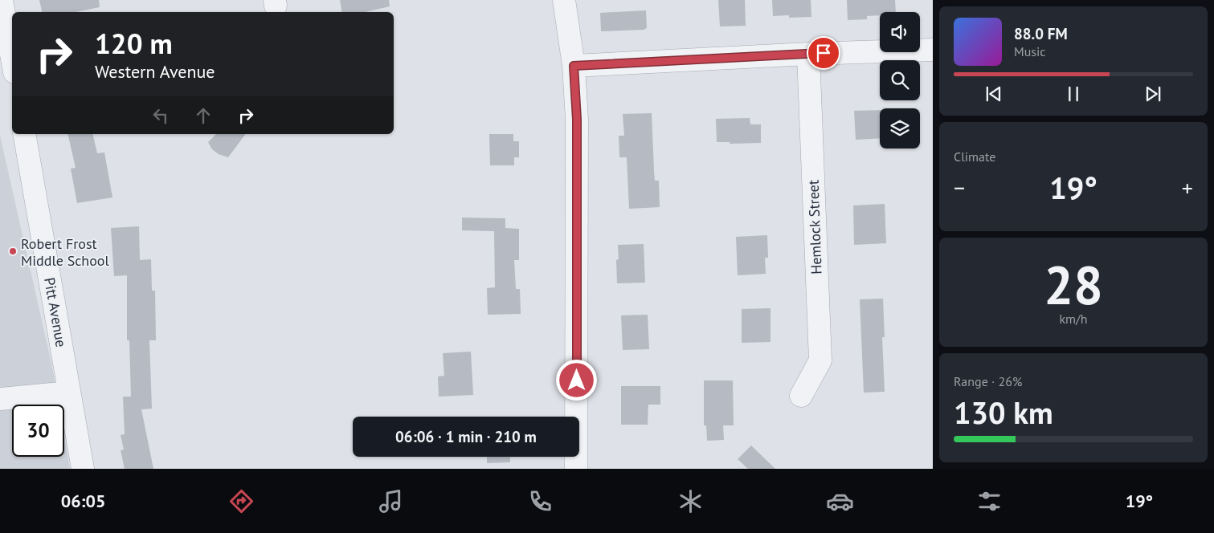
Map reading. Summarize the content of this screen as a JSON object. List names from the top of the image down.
{
  "streets": {
    "street": ["Hemlock Street", "Pitt Avenue"]
  },
  "places": ["Robert Frost Middle School"],
  "page": {
    "turn": ["120 m", "Western Avenue"],
    "song": ["88.0 FM", "Music"],
    "tile": [
      "Climate",
      ["28", "km/h"],
      ["Range · 26%", "130 km"]
    ],
    "heat": ["−", "19°", "+"],
    "limit": "30",
    "trip": "06:06 · 1 min · 210 m",
    "tabs": ["06:05", "19°"]
  }
}
